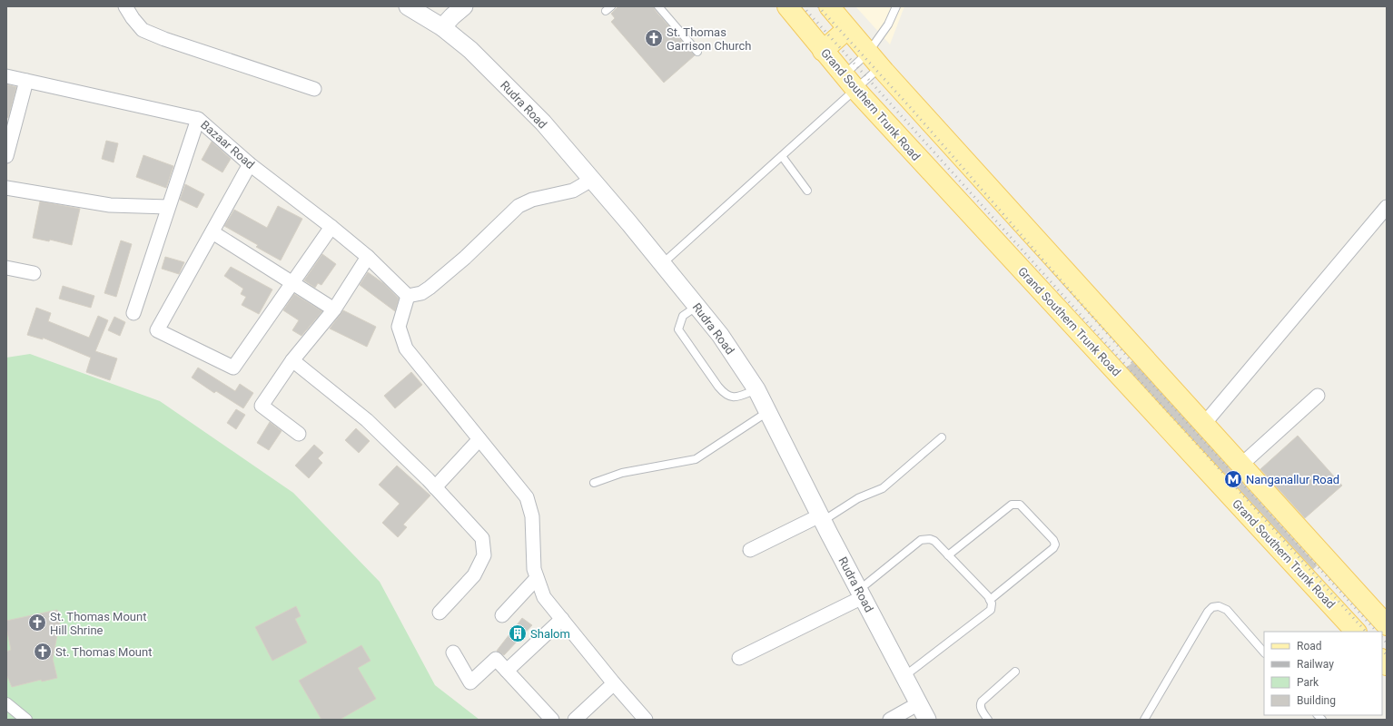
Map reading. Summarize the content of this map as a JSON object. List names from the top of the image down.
{
  "streets": {
    "main road": ["Grand Southern Trunk Road"],
    "street": ["Rudra Road", "Bazaar Road"]
  },
  "places": {
    "church": ["St. Thomas Garrison Church", "St. Thomas Mount Hill Shrine", "St. Thomas Mount"],
    "metro station": ["Nanganallur Road"],
    "building": ["Shalom"]
  },
  "legend": [
    "Road",
    "Railway",
    "Park",
    "Building"
  ]
}
